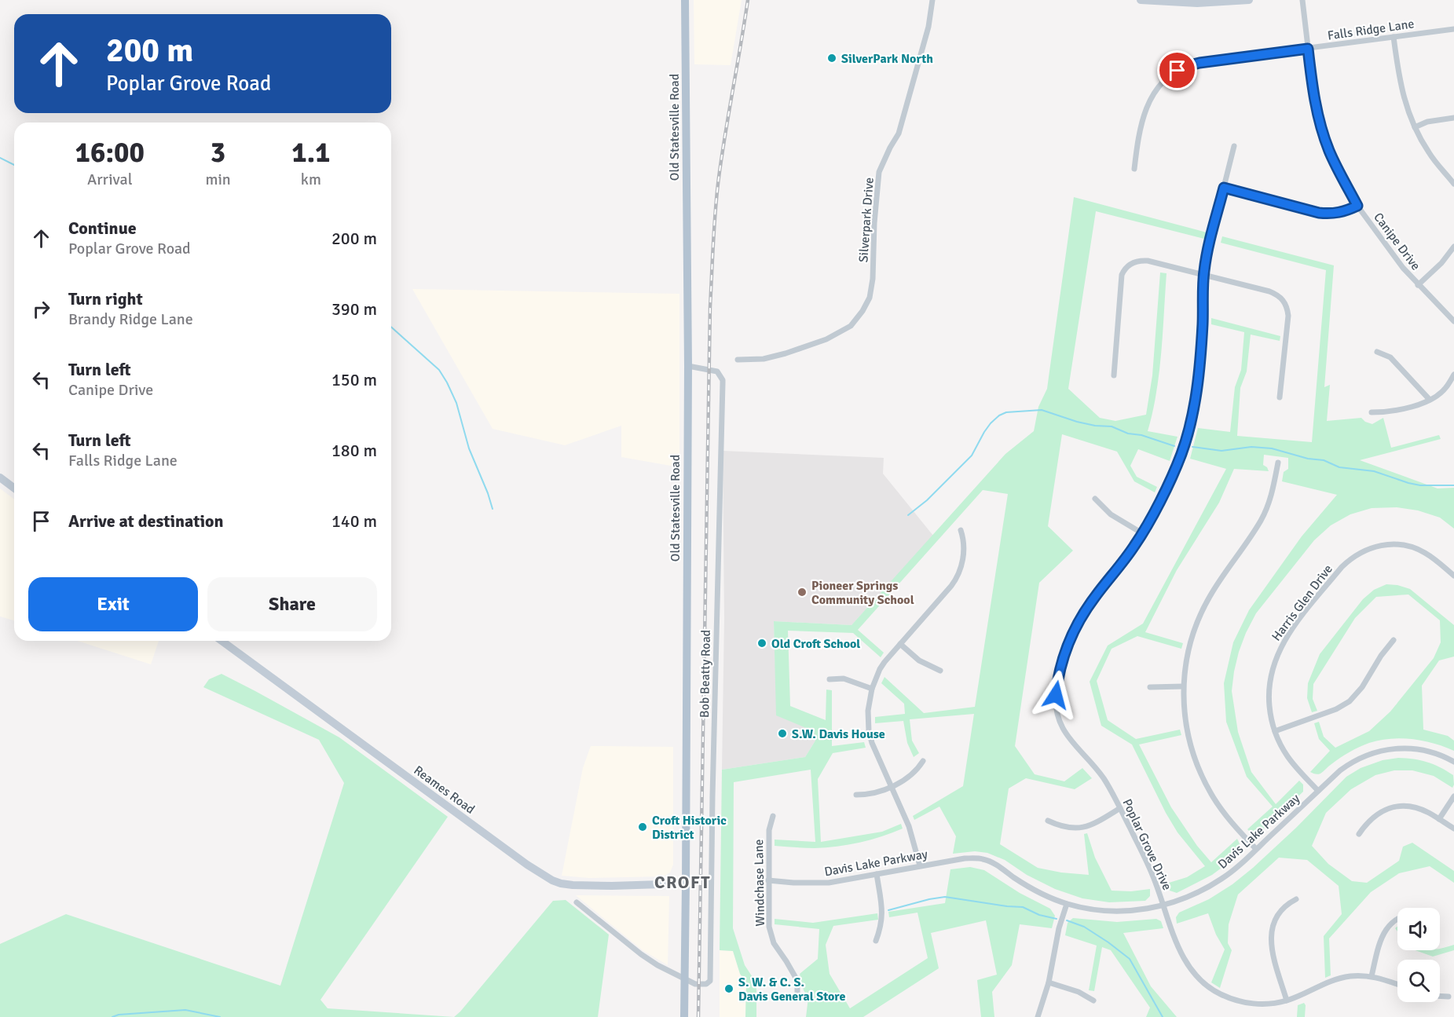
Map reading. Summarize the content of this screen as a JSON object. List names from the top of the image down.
{
  "streets": {
    "main road": ["Old Statesville Road", "Reames Road"],
    "street": [
      "Falls Ridge Lane",
      "Silverpark Drive",
      "Canipe Drive",
      "Harris Glen Drive",
      "Bob Beatty Road",
      "Davis Lake Parkway",
      "Poplar Grove Drive",
      "Windchase Lane"
    ]
  },
  "crossings": [
    ["Falls Ridge Lane", "Canipe Drive"],
    ["Old Statesville Road", "Bob Beatty Road"],
    ["Old Statesville Road", "Reames Road"],
    ["Harris Glen Drive", "Davis Lake Parkway"],
    ["Davis Lake Parkway", "Poplar Grove Drive"],
    ["Davis Lake Parkway", "Windchase Lane"]
  ],
  "districts": ["CROFT"],
  "places": [
    "SilverPark North",
    "Pioneer Springs Community School",
    "Old Croft School",
    "S.W. Davis House",
    "Croft Historic District",
    "S. W. & C. S. Davis General Store"
  ],
  "page": {
    "turn": ["200 m", "Poplar Grove Road"],
    "eta": [
      "16:00",
      "Arrival",
      "3",
      "min",
      "1.1",
      "km"
    ],
    "list": [
      {
        "name": "Continue",
        "note": "Poplar Grove Road",
        "value": "200 m"
      },
      {
        "name": "Turn right",
        "note": "Brandy Ridge Lane",
        "value": "390 m"
      },
      {
        "name": "Turn left",
        "note": "Canipe Drive",
        "value": "150 m"
      },
      {
        "name": "Turn left",
        "note": "Falls Ridge Lane",
        "value": "180 m"
      },
      {
        "name": "Arrive at destination",
        "value": "140 m"
      }
    ],
    "buttons": ["Exit", "Share"]
  }
}
